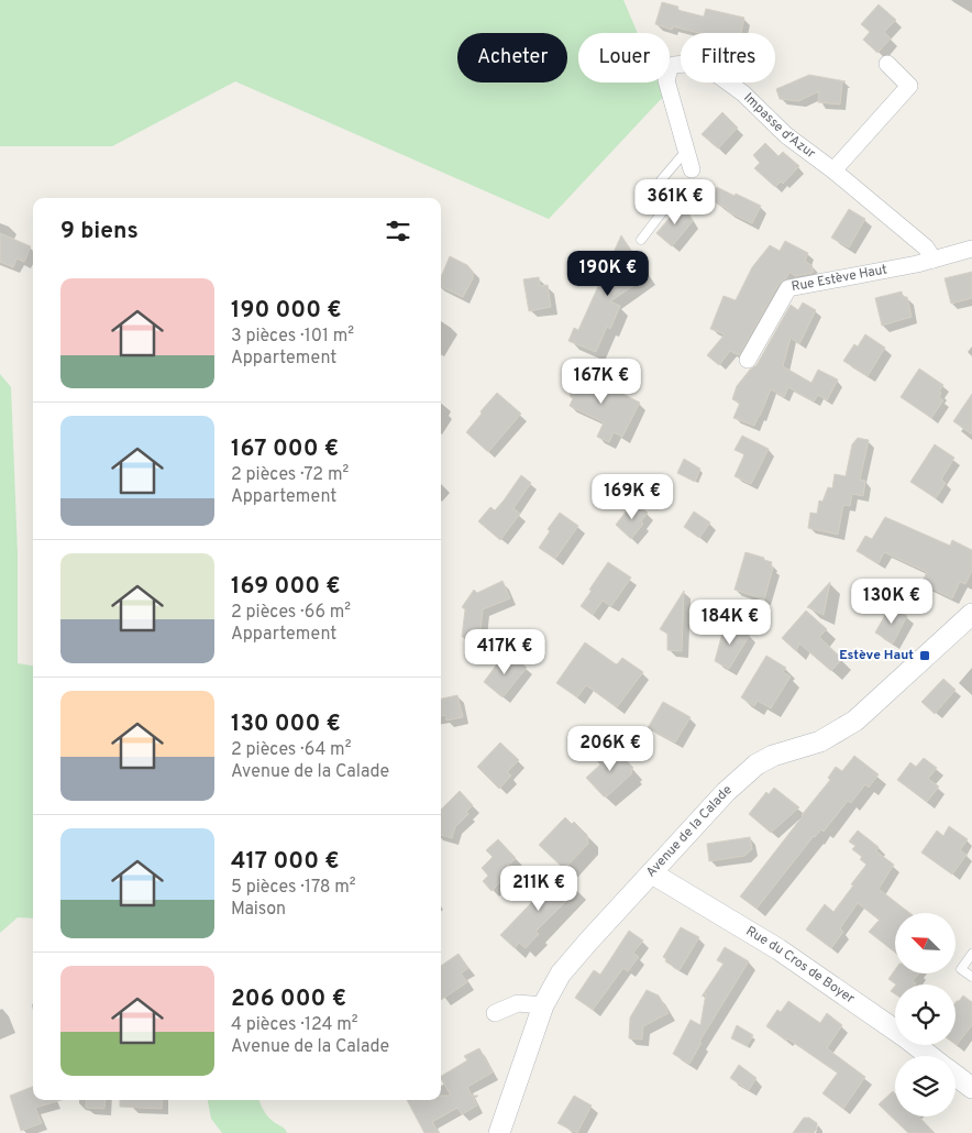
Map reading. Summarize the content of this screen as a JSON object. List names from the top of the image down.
{
  "streets": {
    "street": [
      "Impasse d'Azur",
      "Rue Estève Haut",
      "Avenue de la Calade",
      "Rue du Cros de Boyer"
    ]
  },
  "crossings": [
    ["Impasse d'Azur", "Rue Estève Haut"],
    ["Avenue de la Calade", "Rue du Cros de Boyer"]
  ],
  "places": {
    "transit": ["Estève Haut"]
  },
  "north": "top left",
  "page": {
    "chip": ["Acheter", "Louer", "Filtres"],
    "price": [
      "361K €",
      "190K €",
      "167K €",
      "169K €",
      "130K €",
      "184K €",
      "417K €",
      "206K €",
      "211K €"
    ],
    "heading": "9 biens",
    "list": [
      {
        "name": "190 000 €",
        "note": "3 pièces · 101 m² · Appartement"
      },
      {
        "name": "167 000 €",
        "note": "2 pièces · 72 m² · Appartement"
      },
      {
        "name": "169 000 €",
        "note": "2 pièces · 66 m² · Appartement"
      },
      {
        "name": "130 000 €",
        "note": "2 pièces · 64 m² · Avenue de la Calade"
      },
      {
        "name": "417 000 €",
        "note": "5 pièces · 178 m² · Maison"
      },
      {
        "name": "206 000 €",
        "note": "4 pièces · 124 m² · Avenue de la Calade"
      }
    ]
  }
}
